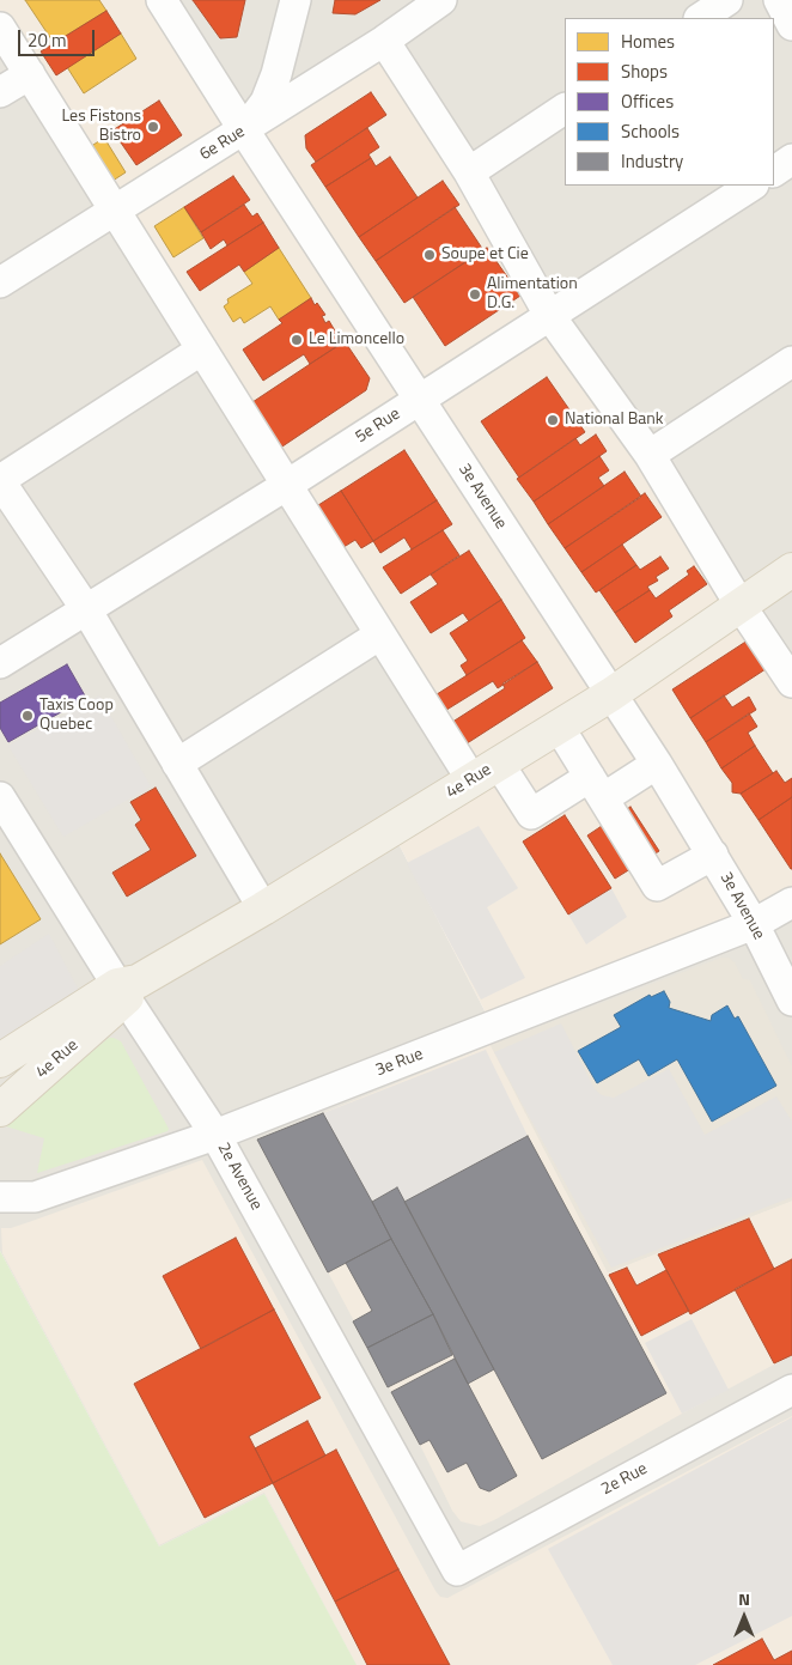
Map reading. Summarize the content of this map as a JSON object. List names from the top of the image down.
{
  "streets": {
    "main road": ["4e Rue"],
    "street": [
      "6e Rue",
      "5e Rue",
      "3e Avenue",
      "3e Rue",
      "2e Avenue",
      "2e Rue"
    ]
  },
  "crossings": [
    ["6e Rue", "3e Avenue"],
    ["5e Rue", "3e Avenue"],
    ["3e Avenue", "4e Rue"],
    ["3e Avenue", "3e Rue"],
    ["4e Rue", "2e Avenue"],
    ["3e Rue", "2e Avenue"],
    ["2e Avenue", "2e Rue"]
  ],
  "places": [
    "Les Fistons Bistro",
    "Soupe et Cie",
    "Alimentation D.G.",
    "Le Limoncello",
    "National Bank",
    "Taxis Coop Quebec"
  ],
  "legend": [
    "Homes",
    "Shops",
    "Offices",
    "Schools",
    "Industry"
  ],
  "scale_bar": "20 m",
  "north": "top"
}
